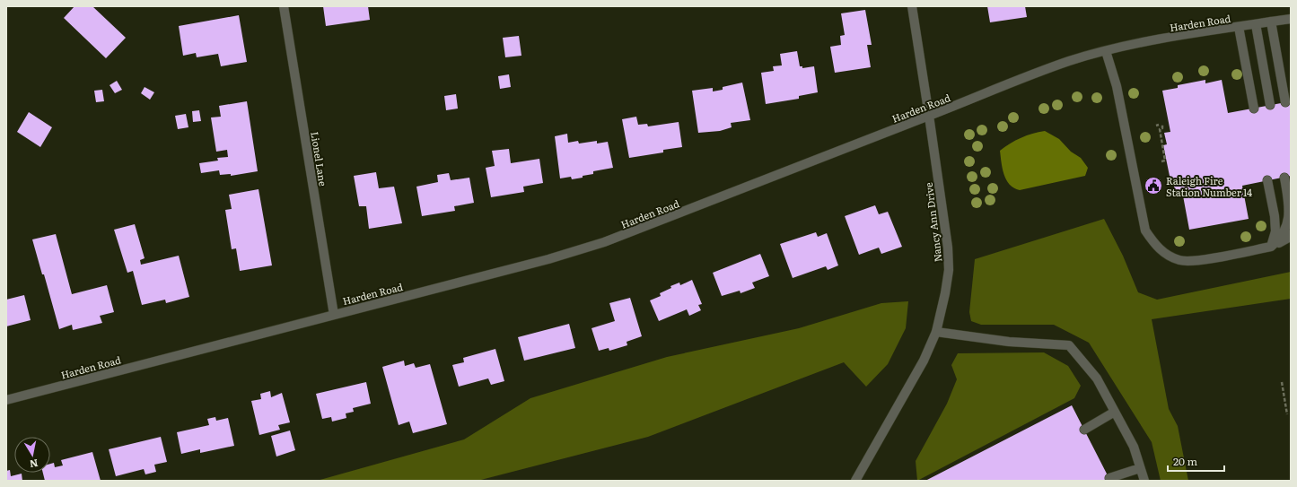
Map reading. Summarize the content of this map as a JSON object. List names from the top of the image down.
{
  "streets": {
    "street": ["Harden Road", "Lionel Lane", "Nancy Ann Drive"]
  },
  "crossings": [
    ["Harden Road", "Lionel Lane"],
    ["Harden Road", "Nancy Ann Drive"]
  ],
  "places": {
    "public building": ["Raleigh Fire Station Number 14"]
  },
  "scale_bar": "20 m",
  "north": "bottom"
}
